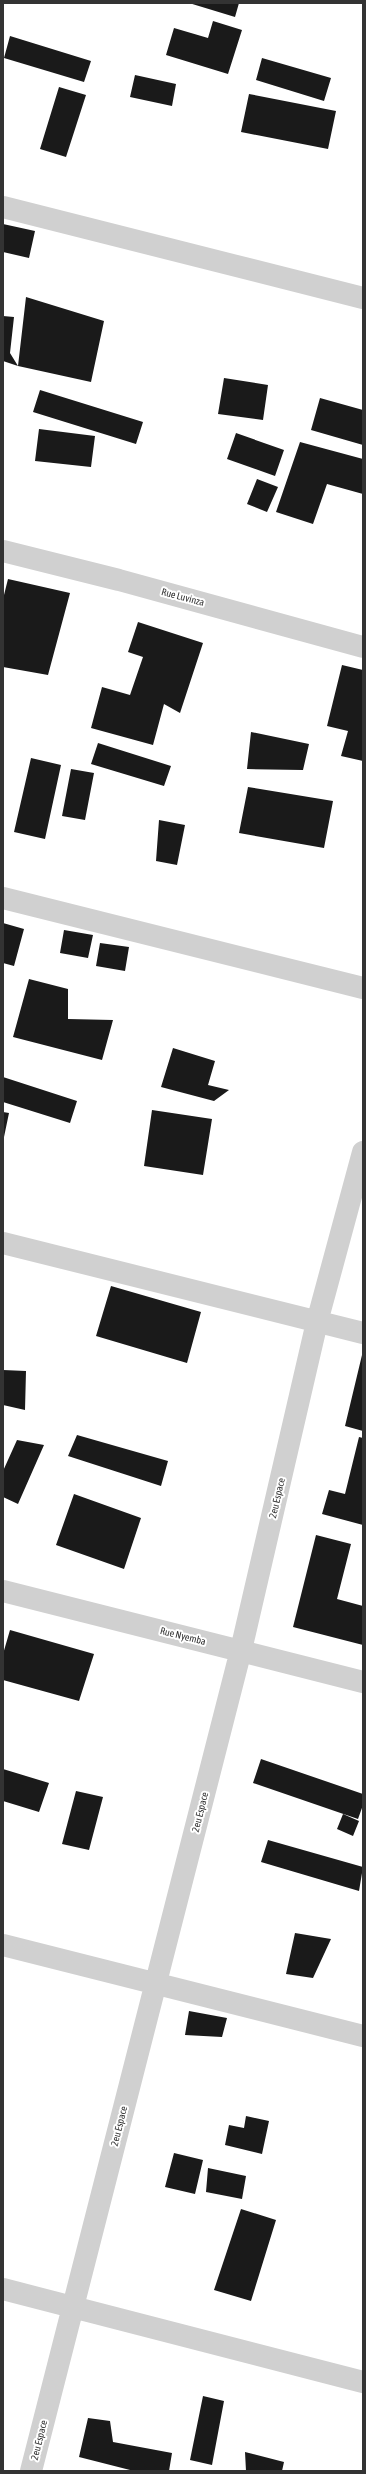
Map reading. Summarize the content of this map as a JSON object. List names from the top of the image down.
{
  "streets": {
    "street": ["Rue Luvinza", "2eu Espace", "Rue Nyemba"]
  },
  "crossings": [
    ["2eu Espace", "Rue Nyemba"]
  ]
}
